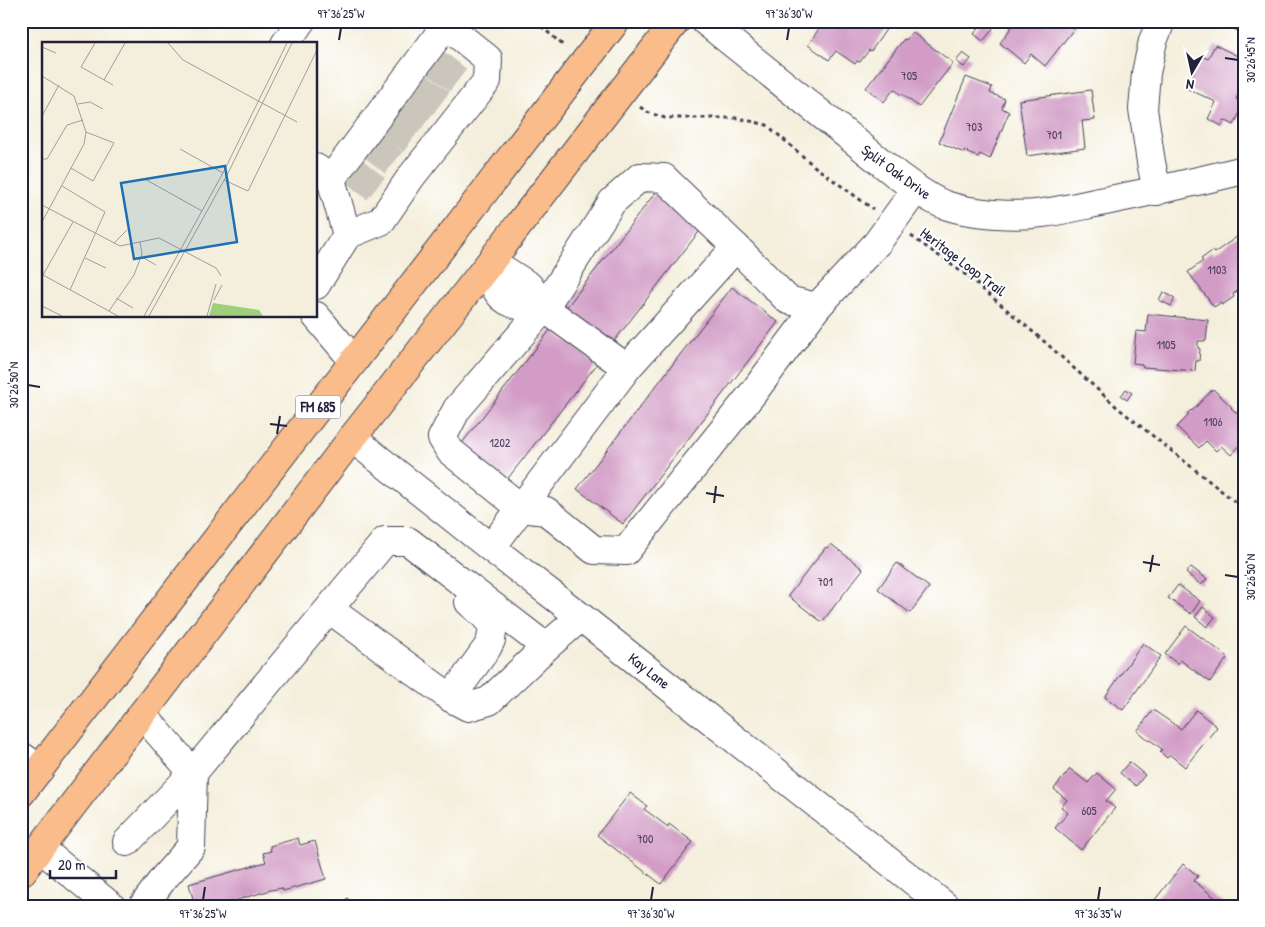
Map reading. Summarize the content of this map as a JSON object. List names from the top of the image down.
{
  "streets": {
    "main road": ["FM 685"],
    "street": ["Split Oak Drive", "Kay Lane"],
    "path": ["Heritage Loop Trail"]
  },
  "crossings": [
    ["FM 685", "Kay Lane"]
  ],
  "house_numbers": [
    "705",
    "703",
    "701",
    "1103",
    "1105",
    "1106",
    "1202",
    "701",
    "605",
    "700"
  ],
  "scale_bar": "20 m",
  "north": "bottom",
  "coordinates": [
    "97°36'25\"W",
    "97°36'30\"W",
    "30°26'45\"N",
    "30°26'50\"N",
    "97°36'35\"W"
  ]
}
